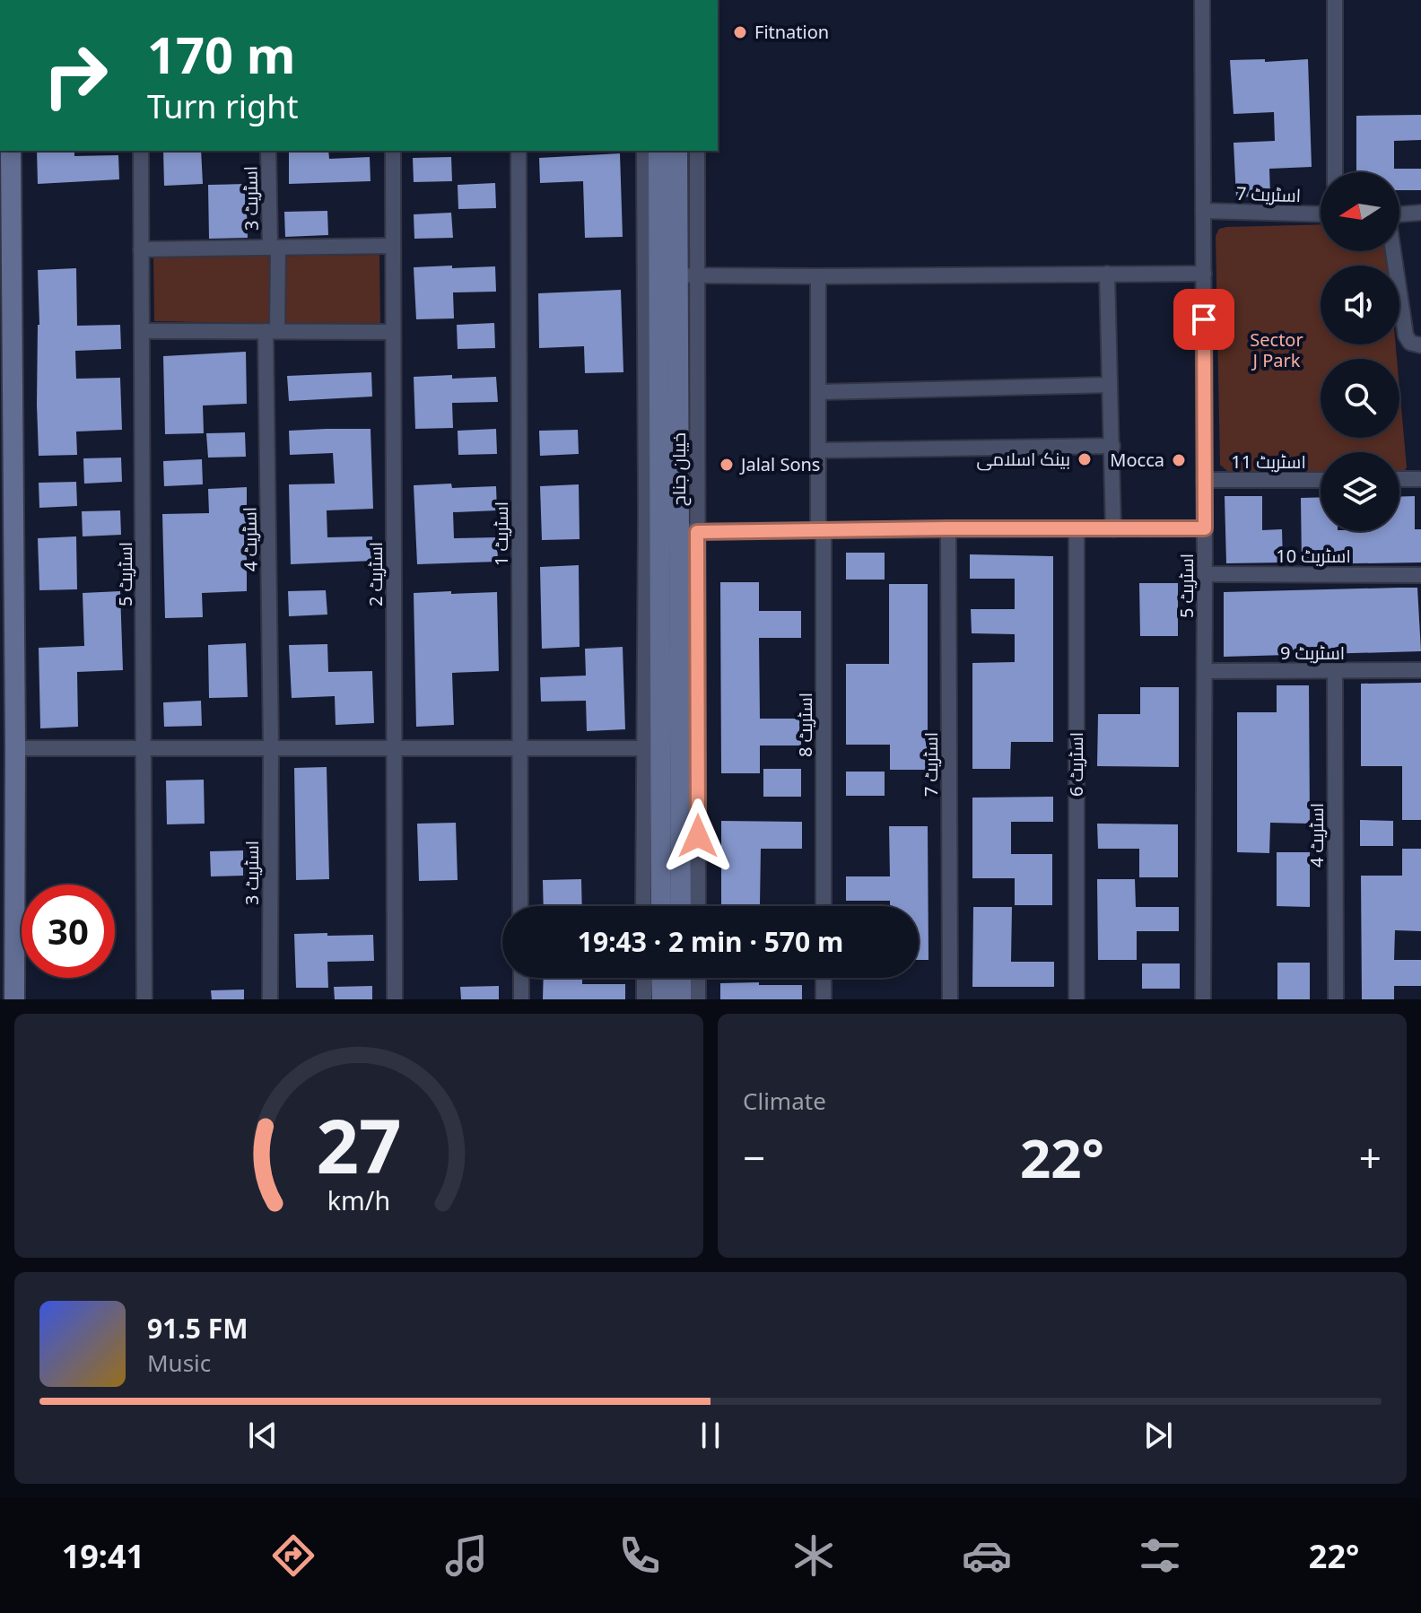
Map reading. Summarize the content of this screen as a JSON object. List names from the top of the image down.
{
  "streets": {
    "main road": ["خیبان جناح"],
    "street": [
      "اسٹریٹ 7",
      "اسٹریٹ 3",
      "اسٹریٹ 11",
      "اسٹریٹ 1",
      "اسٹریٹ 4",
      "اسٹریٹ 10",
      "اسٹریٹ 5",
      "اسٹریٹ 2",
      "اسٹریٹ 9",
      "اسٹریٹ 8",
      "اسٹریٹ 6"
    ]
  },
  "crossings": [
    ["اسٹریٹ 7", "اسٹریٹ 5"],
    ["اسٹریٹ 3", "اسٹریٹ 4"],
    ["اسٹریٹ 11", "اسٹریٹ 5"],
    ["اسٹریٹ 4", "اسٹریٹ 9"],
    ["اسٹریٹ 10", "اسٹریٹ 5"],
    ["اسٹریٹ 5", "اسٹریٹ 9"]
  ],
  "parks": ["Sector J Park"],
  "places": [
    "Fitnation",
    "بینک اسلامی",
    "Mocca",
    "Jalal Sons"
  ],
  "north": "left",
  "page": {
    "turn": ["170 m", "Turn right"],
    "limit": "30",
    "trip": "19:43 · 2 min · 570 m",
    "tile": "Climate",
    "heat": ["−", "22°", "+"],
    "song": ["91.5 FM", "Music"],
    "tabs": ["19:41", "22°"],
    "gauge": ["27", "km/h"]
  }
}
